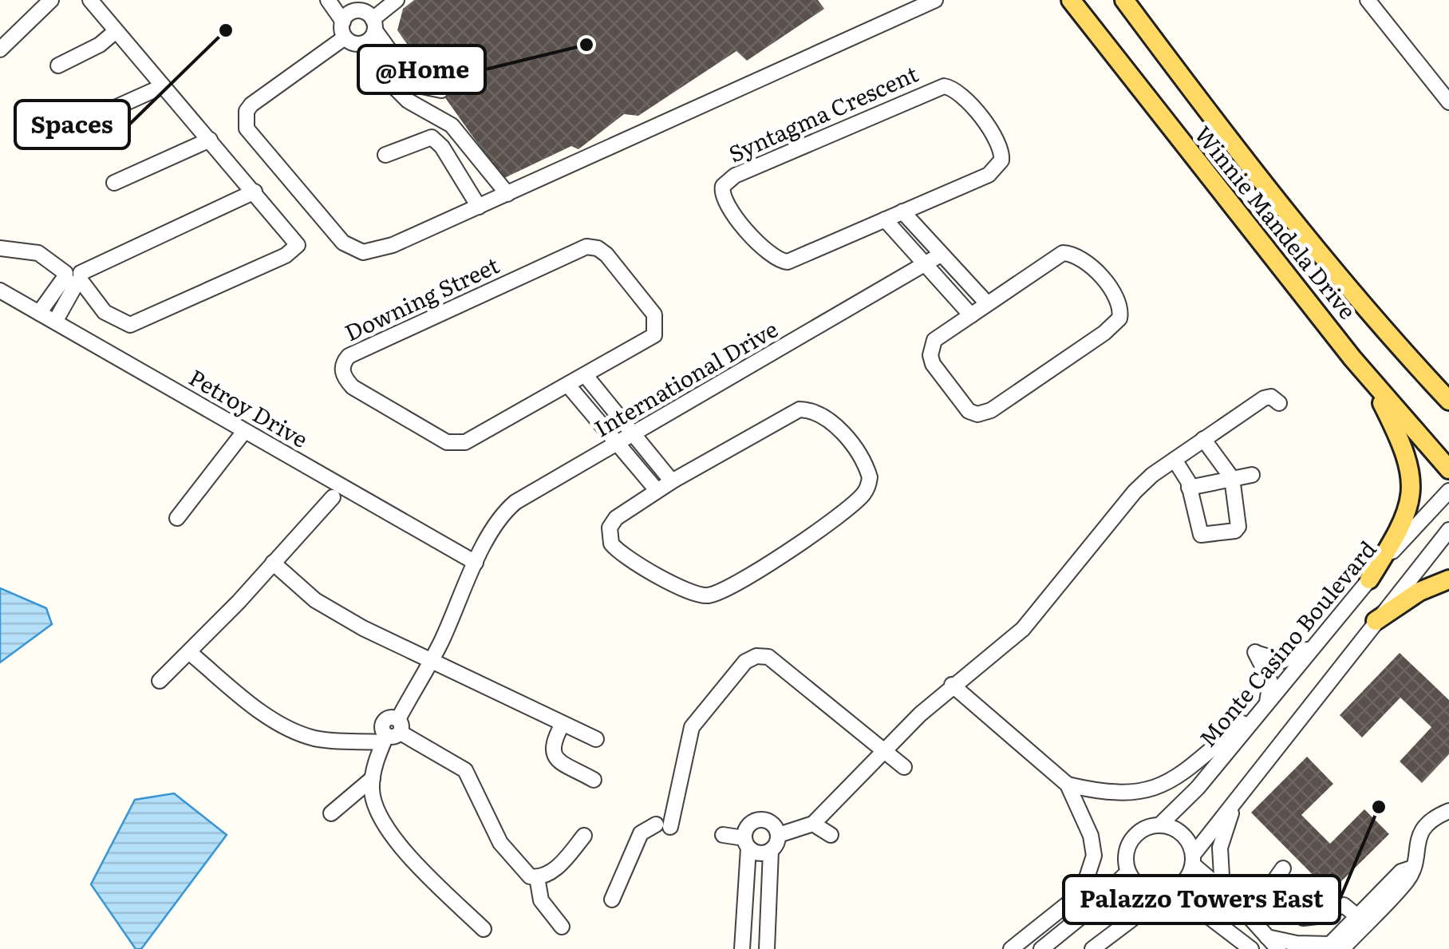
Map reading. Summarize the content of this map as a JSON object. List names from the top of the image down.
{
  "streets": {
    "main road": ["Winnie Mandela Drive"],
    "street": [
      "Syntagma Crescent",
      "Downing Street",
      "International Drive",
      "Petroy Drive",
      "Monte Casino Boulevard"
    ]
  },
  "crossings": [
    ["International Drive", "Petroy Drive"]
  ],
  "places": ["Spaces", "@Home", "Palazzo Towers East"]
}
